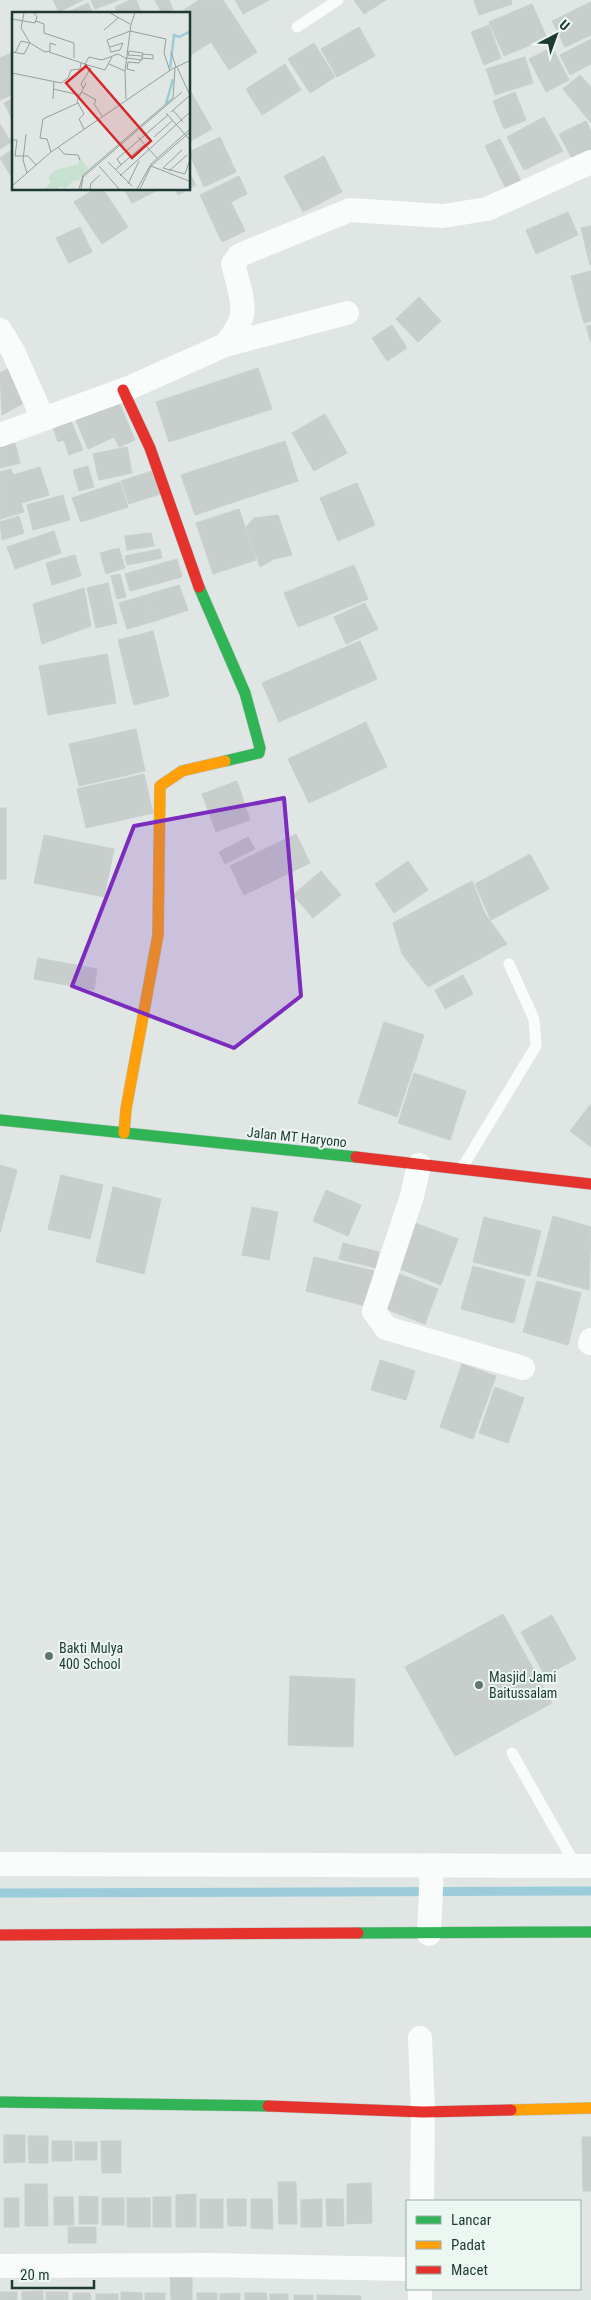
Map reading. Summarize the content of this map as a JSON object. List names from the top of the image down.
{
  "streets": {
    "street": ["Jalan MT Haryono"]
  },
  "places": ["Bakti Mulya 400 School", "Masjid Jami Baitussalam"],
  "legend": ["Lancar", "Padat", "Macet"],
  "scale_bar": "20 m",
  "north": "top right"
}
